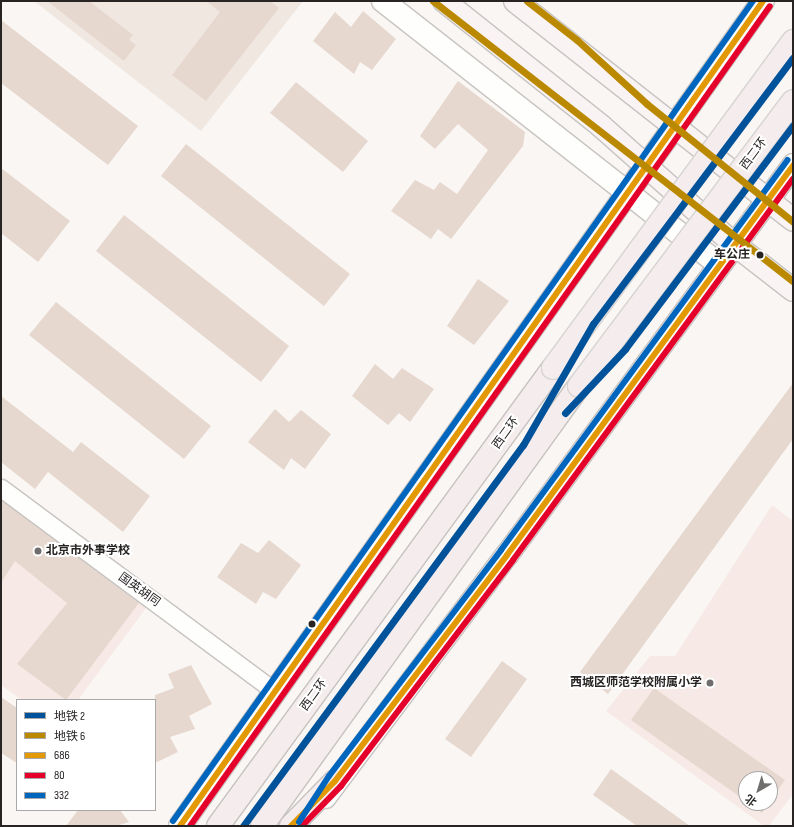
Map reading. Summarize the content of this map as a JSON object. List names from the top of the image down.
{
  "streets": {
    "highway": ["西二环"],
    "street": ["国英胡同"]
  },
  "places": ["车公庄", "北京市外事学校", "西城区师范学校附属小学"],
  "lines": [
    "metro line 6",
    "transit line 686",
    "transit line 332",
    "transit line 80",
    "metro line 2"
  ],
  "legend": [
    "地铁 2",
    "地铁 6",
    "686",
    "80",
    "332"
  ],
  "north": "bottom left"
}
